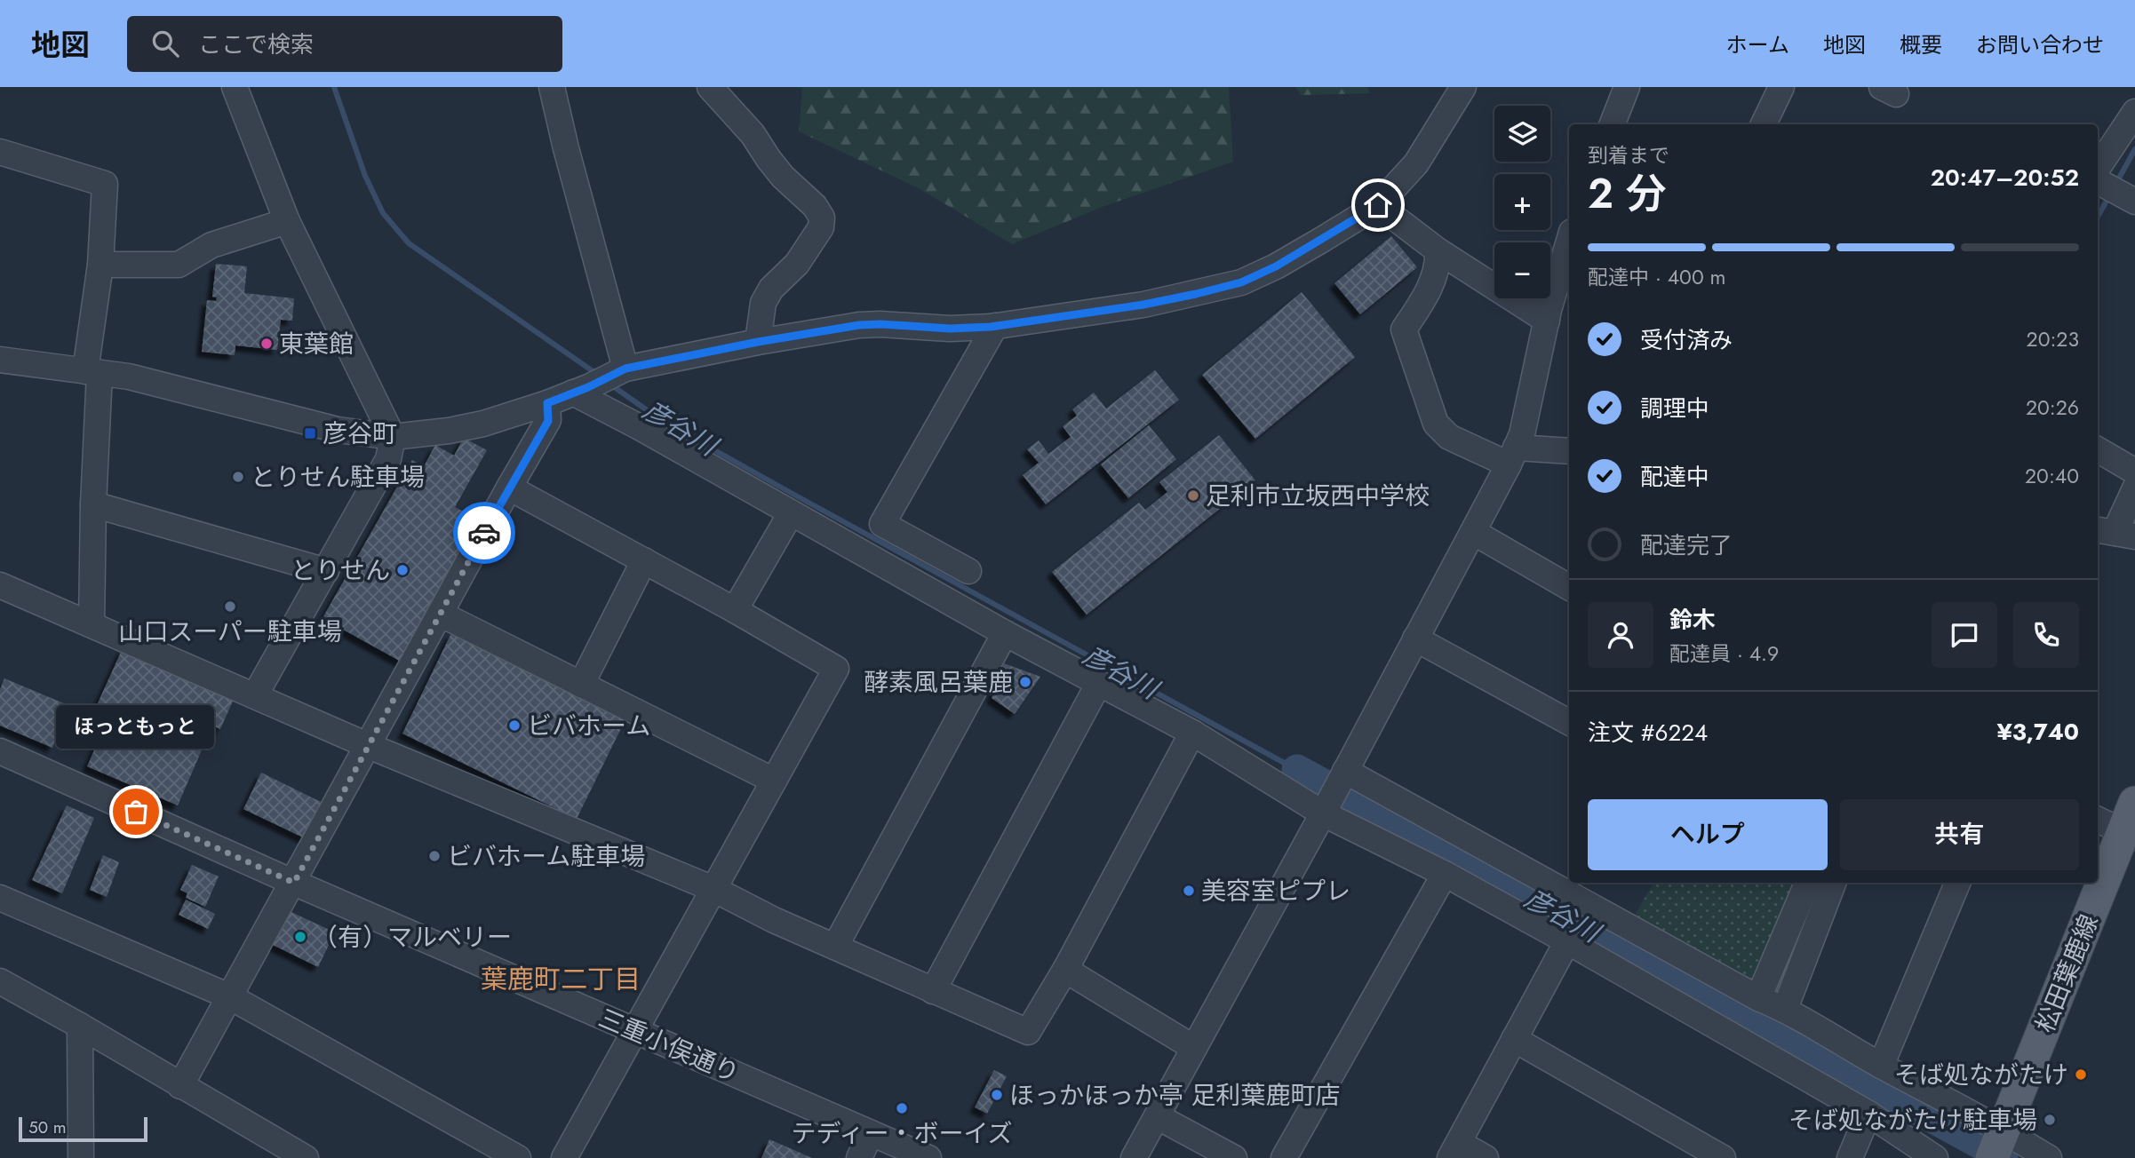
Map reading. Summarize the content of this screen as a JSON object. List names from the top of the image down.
{
  "streets": {
    "main road": ["松田葉鹿線"],
    "street": ["三重小俣通り"]
  },
  "districts": ["葉鹿町二丁目"],
  "water": ["彦谷川"],
  "places": {
    "other": [
      "東葉館",
      "とりせん駐車場",
      "足利市立坂西中学校",
      "とりせん",
      "山口スーパー駐車場",
      "酵素風呂葉鹿",
      "ビバホーム",
      "ほっともっと",
      "ビバホーム駐車場",
      "美容室ピプレ",
      "（有）マルベリー",
      "そば処ながたけ",
      "ほっかほっか亭 足利葉鹿町店",
      "テディー・ボーイズ",
      "そば処ながたけ駐車場"
    ],
    "transit": ["彦谷町"]
  },
  "scale_bar": "50 m",
  "page": {
    "header": "地図",
    "search": "ここで検索",
    "nav": [
      "ホーム",
      "地図",
      "概要",
      "お問い合わせ"
    ],
    "map_buttons": ["+", "−"],
    "heading": ["2 分", "到着まで", "20:47–20:52"],
    "panel": [
      "鈴木",
      "配達員 · 4.9",
      "注文 #6224",
      "¥3,740"
    ],
    "bar": "配達中 · 400 m",
    "list": [
      ["受付済み", "20:23"],
      ["調理中", "20:26"],
      ["配達中", "20:40"],
      "配達完了"
    ],
    "bubble": "ほっともっと",
    "buttons": ["ヘルプ", "共有"],
    "scale": "50 m"
  }
}
